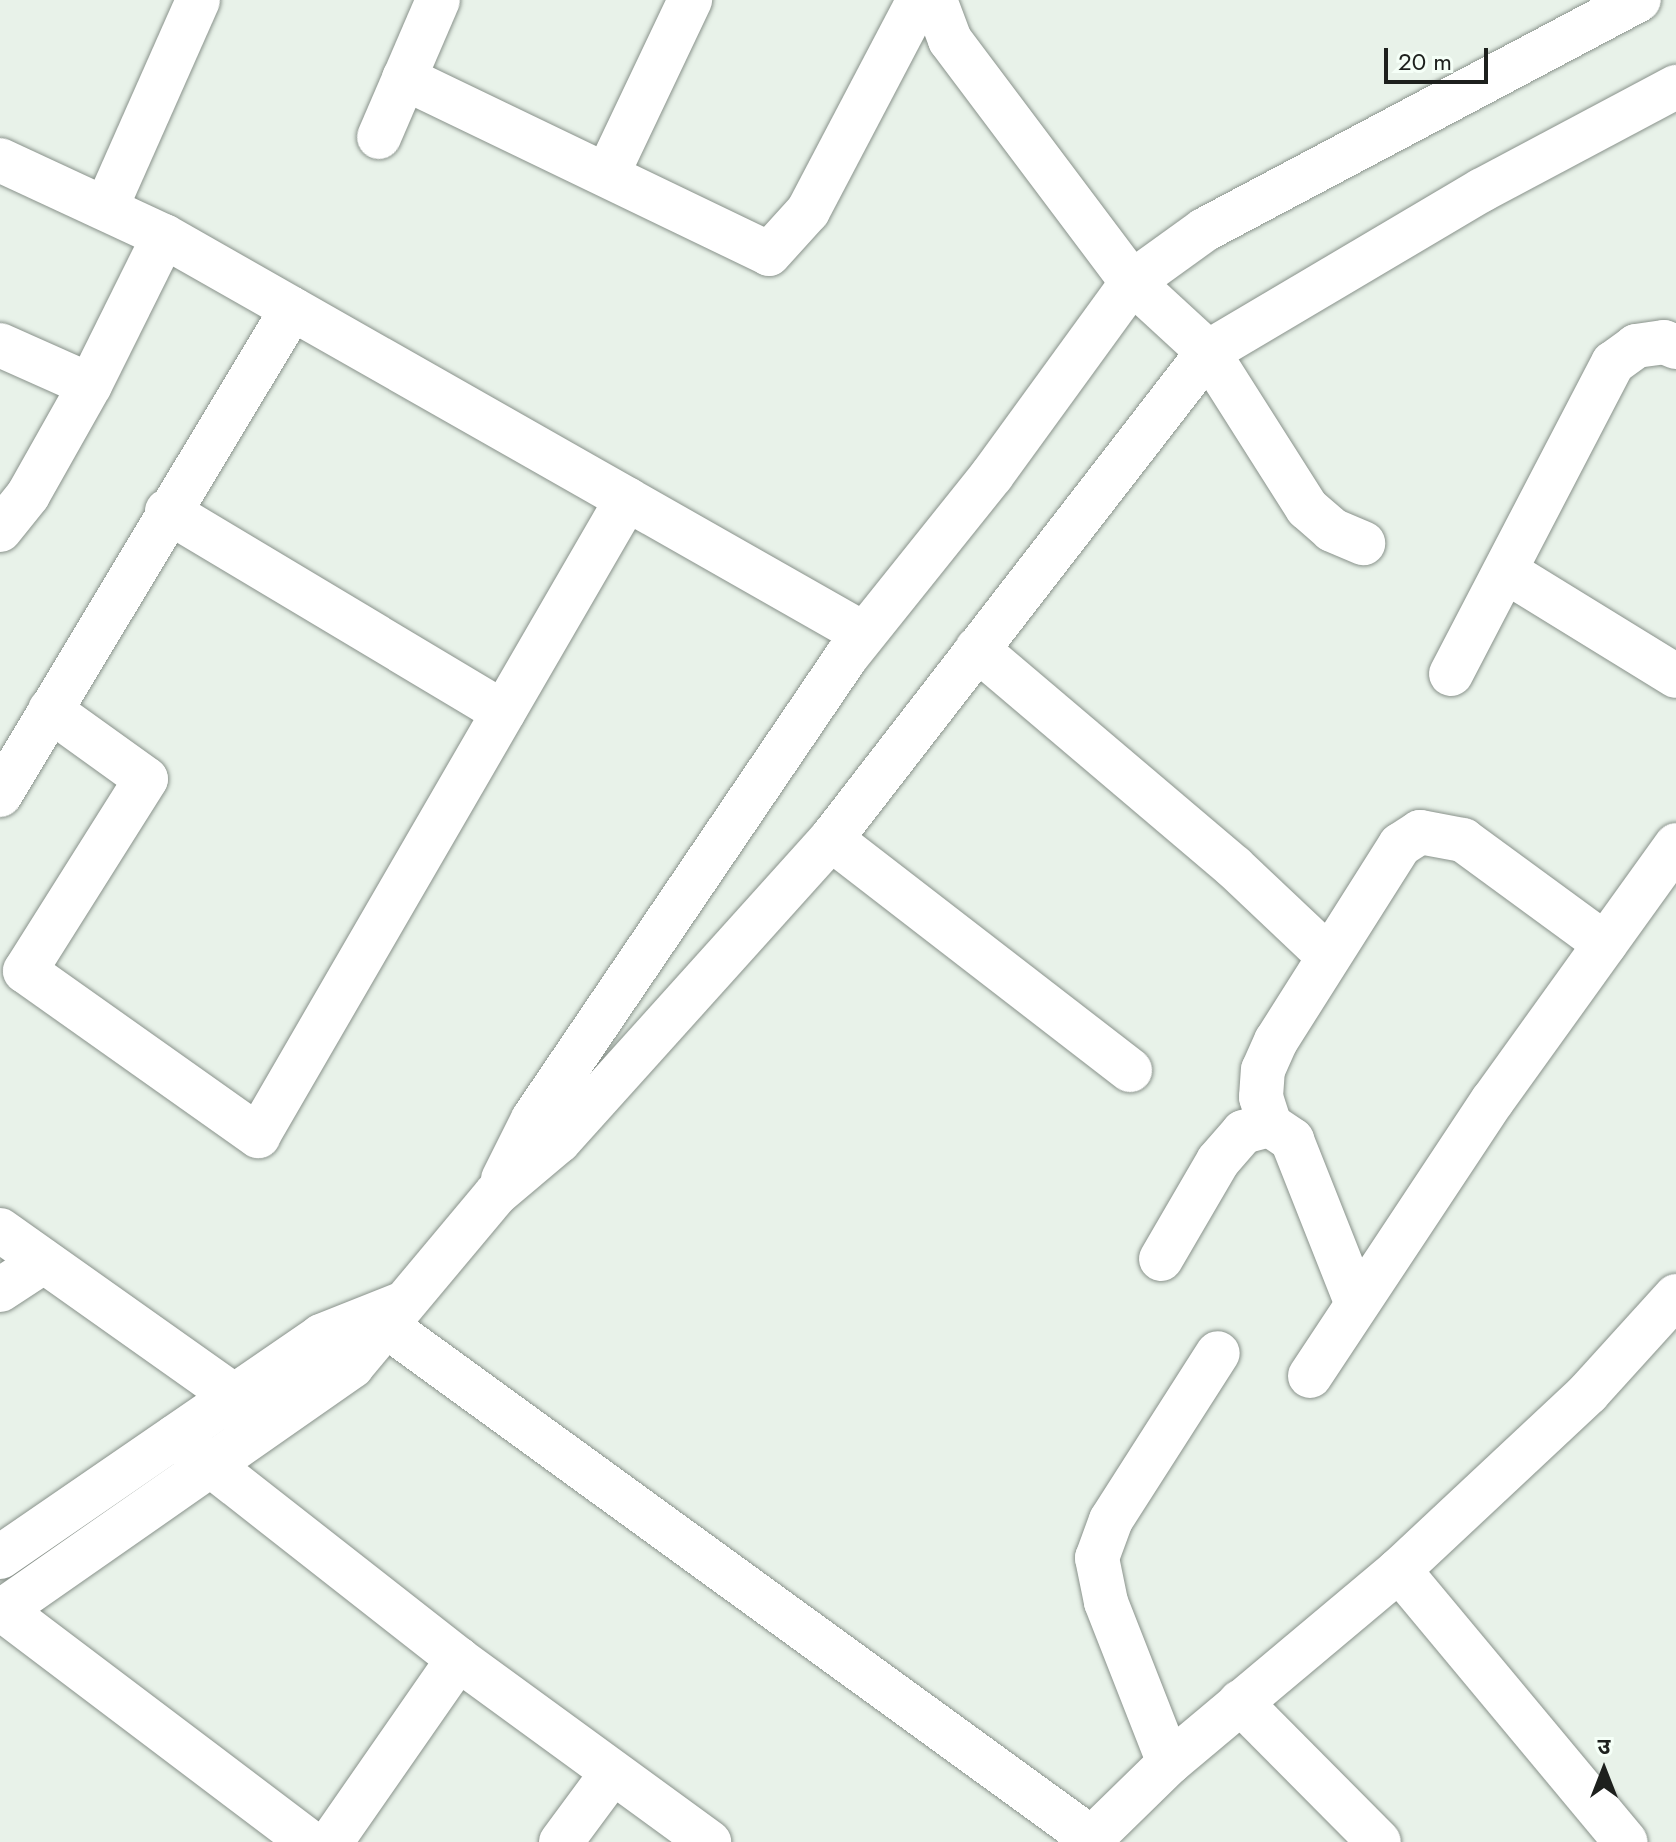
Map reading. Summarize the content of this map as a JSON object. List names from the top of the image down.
{
  "scale_bar": "20 m",
  "north": "top"
}
